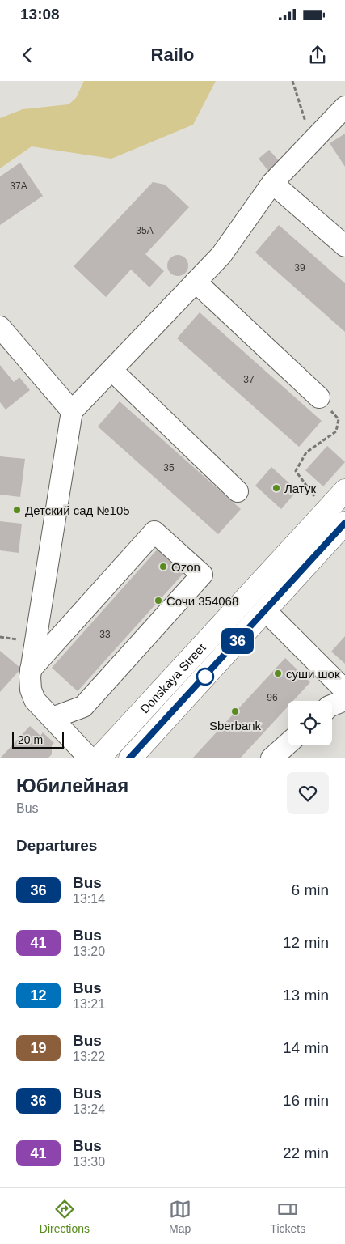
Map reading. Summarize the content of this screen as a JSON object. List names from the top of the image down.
{
  "streets": {
    "main road": ["Donskaya Street"]
  },
  "places": [
    "Латук",
    "Детский сад №105",
    "Ozon",
    "Сочи 354068",
    "суши шок",
    "Sberbank"
  ],
  "lines": ["bus line 36"],
  "house_numbers": [
    "37А",
    "35А",
    "39",
    "37",
    "35",
    "33",
    "96"
  ],
  "scale_bar": "20 m",
  "page": {
    "status": "13:08",
    "header": "Railo",
    "on_map": "36",
    "scale": "20 m",
    "heading": [
      ["Юбилейная", "Bus"],
      "Departures"
    ],
    "list": [
      {
        "mark": "36",
        "name": "Bus",
        "note": "13:14",
        "value": "6 min"
      },
      {
        "mark": "41",
        "name": "Bus",
        "note": "13:20",
        "value": "12 min"
      },
      {
        "mark": "12",
        "name": "Bus",
        "note": "13:21",
        "value": "13 min"
      },
      {
        "mark": "19",
        "name": "Bus",
        "note": "13:22",
        "value": "14 min"
      },
      {
        "mark": "36",
        "name": "Bus",
        "note": "13:24",
        "value": "16 min"
      },
      {
        "mark": "41",
        "name": "Bus",
        "note": "13:30",
        "value": "22 min"
      }
    ],
    "tabs": ["Directions", "Map", "Tickets"]
  }
}
